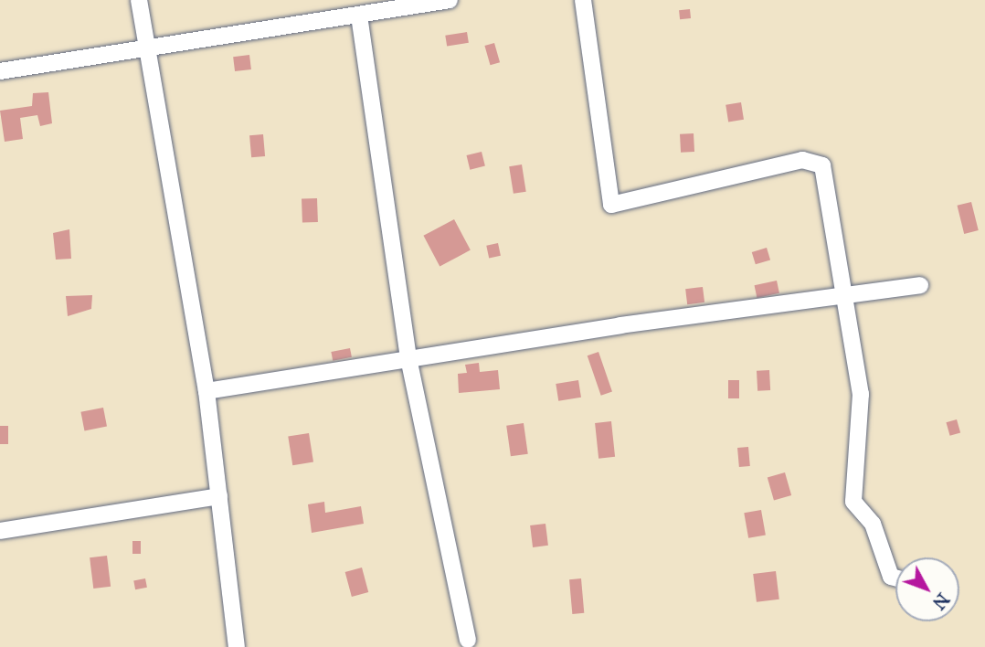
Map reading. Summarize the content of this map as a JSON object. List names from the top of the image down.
{
  "north": "bottom right"
}
